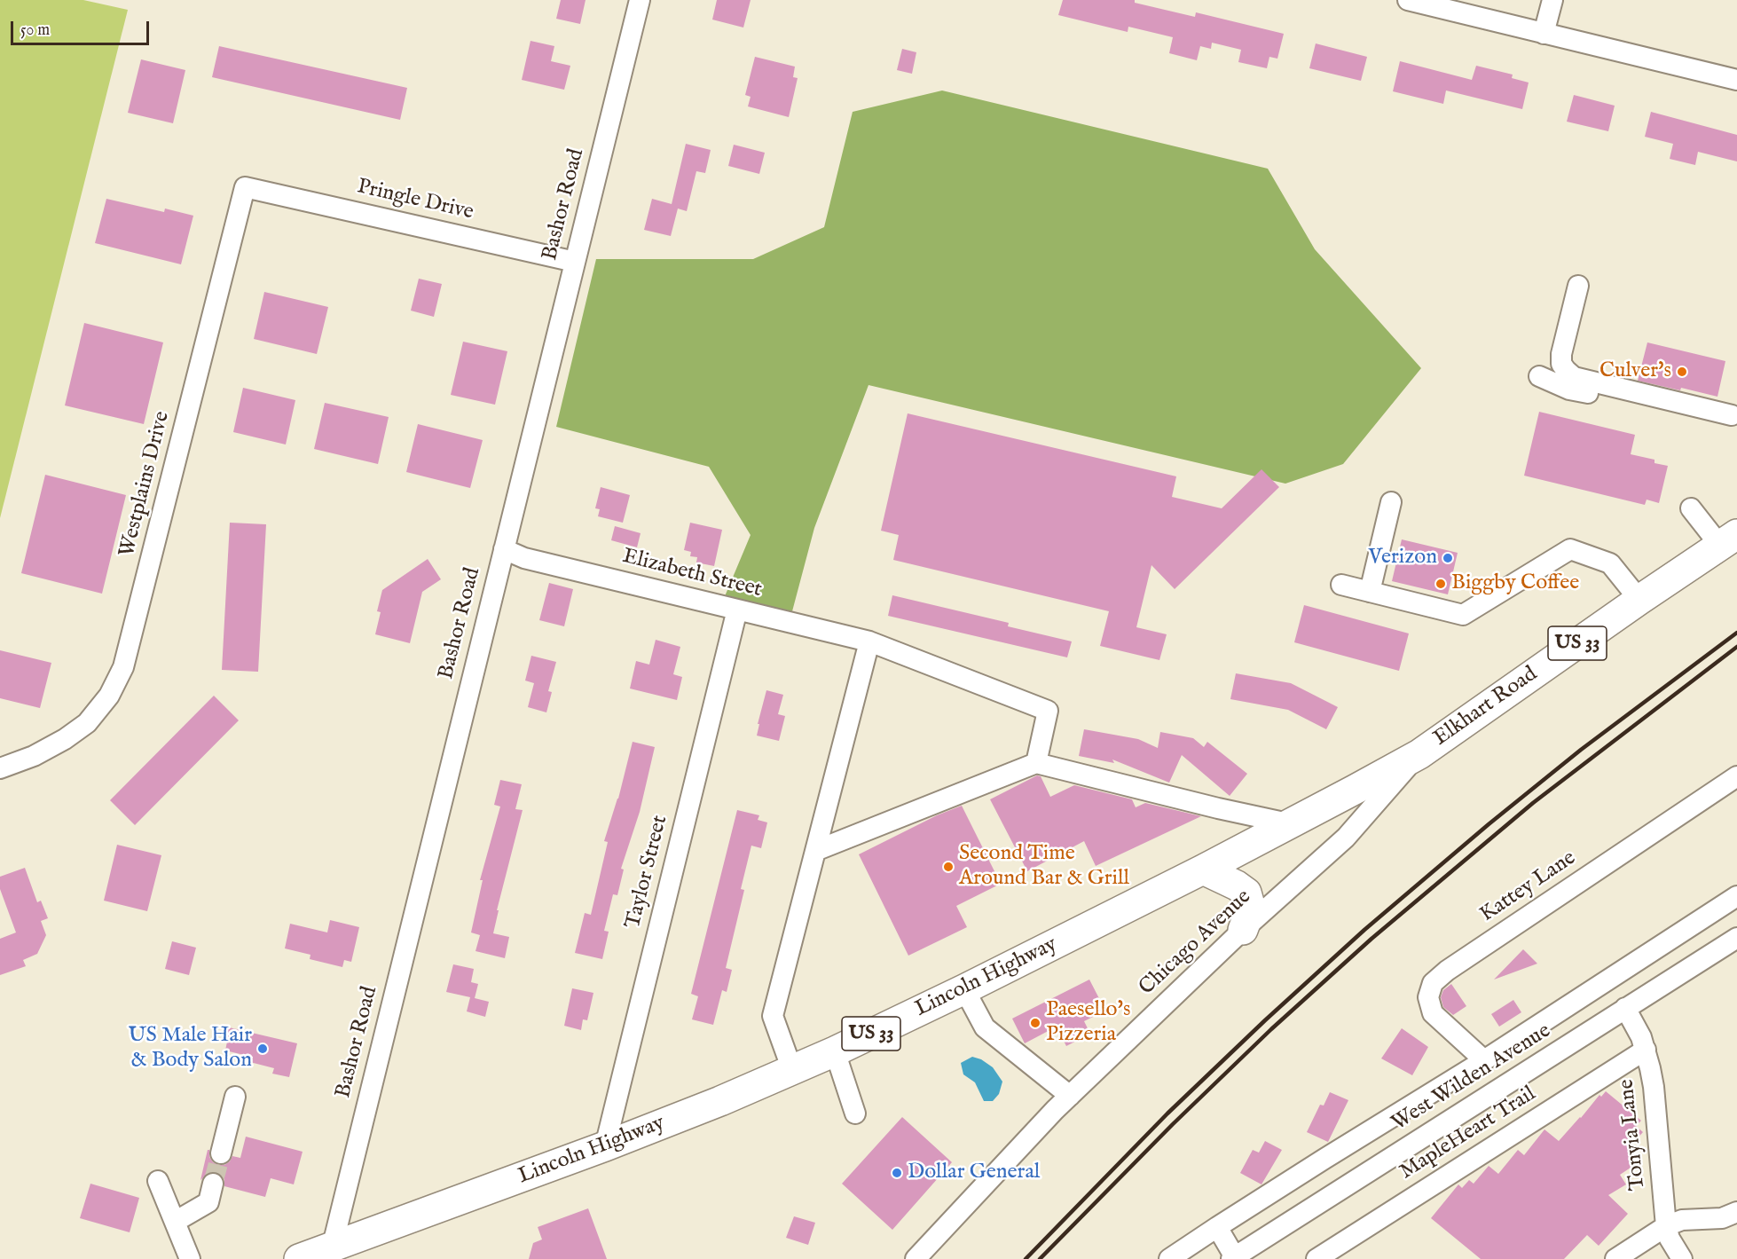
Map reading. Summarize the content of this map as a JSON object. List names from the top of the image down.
{
  "streets": {
    "highway": ["US 33", "Elkhart Road", "Lincoln Highway"],
    "street": [
      "Pringle Drive",
      "Bashor Road",
      "Westplains Drive",
      "Elizabeth Street",
      "Taylor Street",
      "Kattey Lane",
      "Chicago Avenue",
      "West Wilden Avenue",
      "MapleHeart Trail",
      "Tonyia Lane"
    ]
  },
  "crossings": [
    ["Pringle Drive", "Bashor Road"],
    ["Pringle Drive", "Westplains Drive"],
    ["Bashor Road", "Elizabeth Street"],
    ["Bashor Road", "Lincoln Highway"],
    ["Elizabeth Street", "Taylor Street"],
    ["Elkhart Road", "Chicago Avenue"],
    ["Elkhart Road", "Lincoln Highway"],
    ["Taylor Street", "Lincoln Highway"],
    ["Chicago Avenue", "Lincoln Highway"],
    ["West Wilden Avenue", "Tonyia Lane"],
    ["MapleHeart Trail", "Tonyia Lane"]
  ],
  "places": [
    "Culver's",
    "Verizon",
    "Biggby Coffee",
    "Second Time Around Bar & Grill",
    "Paesello's Pizzeria",
    "US Male Hair & Body Salon",
    "Dollar General"
  ],
  "scale_bar": "50 m"
}
